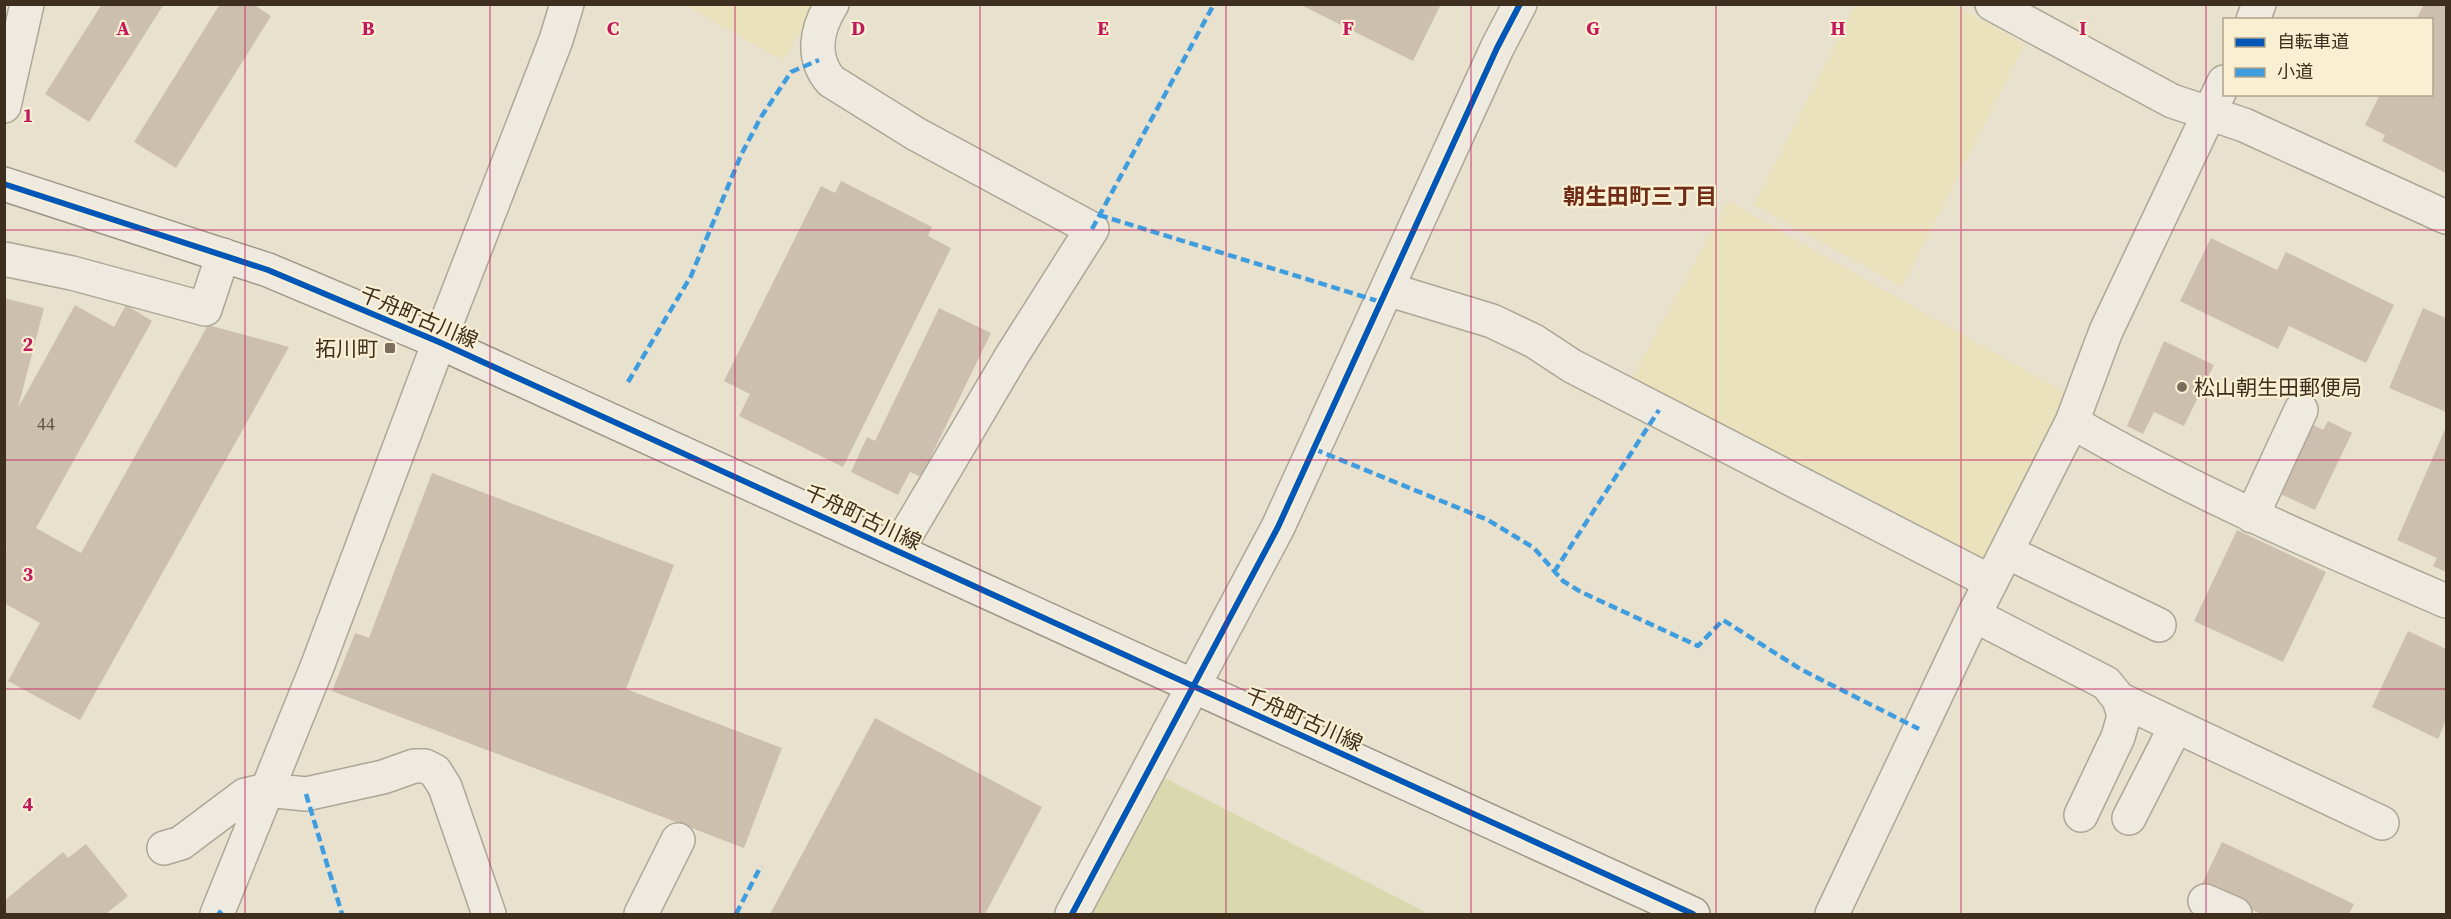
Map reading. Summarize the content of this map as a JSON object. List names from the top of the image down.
{
  "streets": {
    "street": ["千舟町古川線"]
  },
  "districts": ["朝生田町三丁目"],
  "places": {
    "transit": ["拓川町"],
    "other": ["松山朝生田郵便局"]
  },
  "house_numbers": ["44"],
  "legend": ["自転車道", "小道"],
  "grid": {
    "columns": [
      "A",
      "B",
      "C",
      "D",
      "E",
      "F",
      "G",
      "H",
      "I"
    ],
    "rows": [
      "1",
      "2",
      "3",
      "4"
    ]
  }
}
